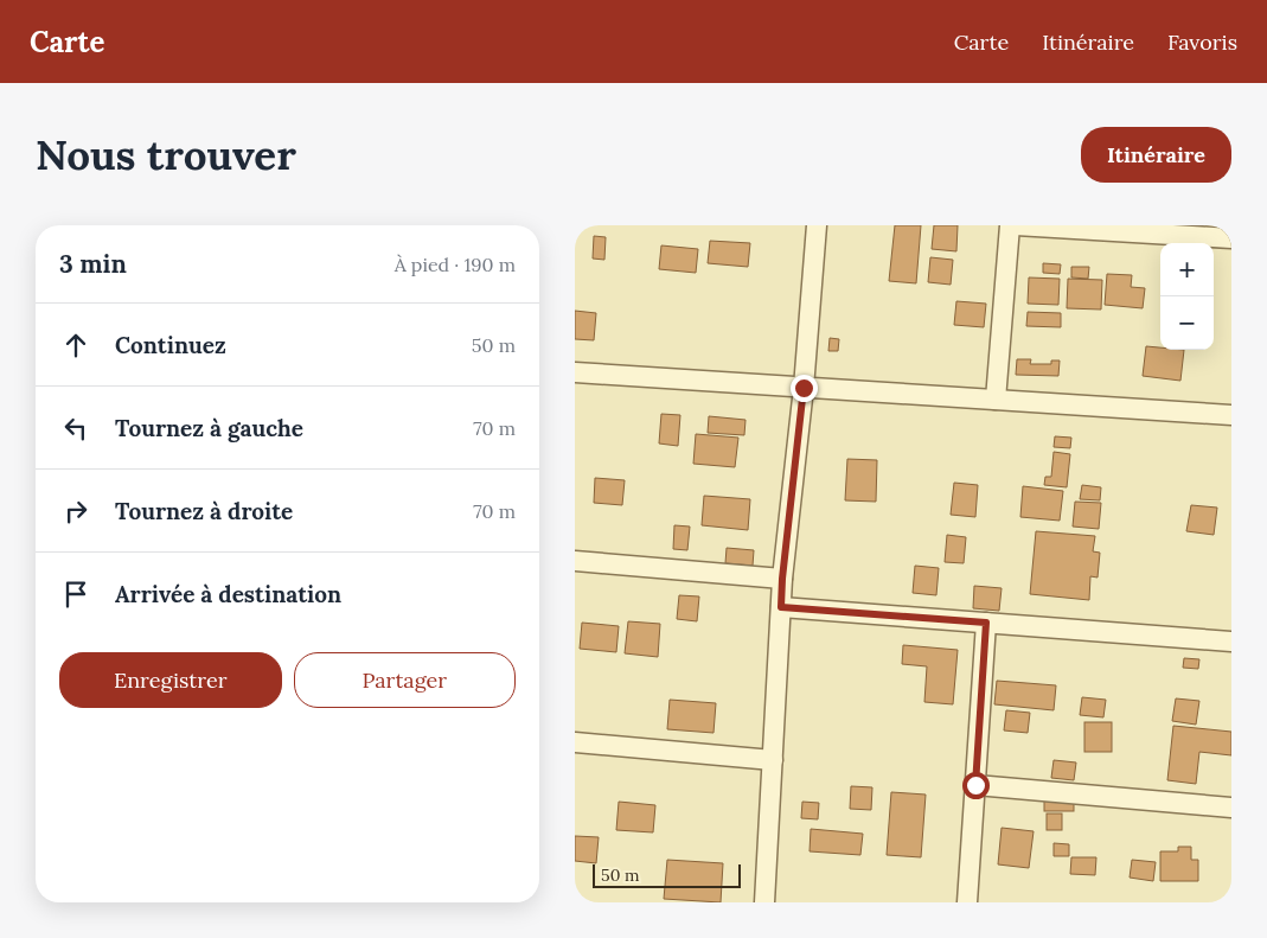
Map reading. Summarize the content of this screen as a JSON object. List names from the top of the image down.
{
  "scale_bar": "50 m",
  "page": {
    "header": "Carte",
    "nav": ["Carte", "Itinéraire", "Favoris"],
    "buttons": [
      "Itinéraire",
      ["Enregistrer", "Partager"]
    ],
    "title": "Nous trouver",
    "heading": ["3 min", "À pied · 190 m"],
    "map_buttons": ["+", "−"],
    "list": [
      ["Continuez", "50 m"],
      ["Tournez à gauche", "70 m"],
      ["Tournez à droite", "70 m"],
      "Arrivée à destination"
    ],
    "scale": "50 m"
  }
}
